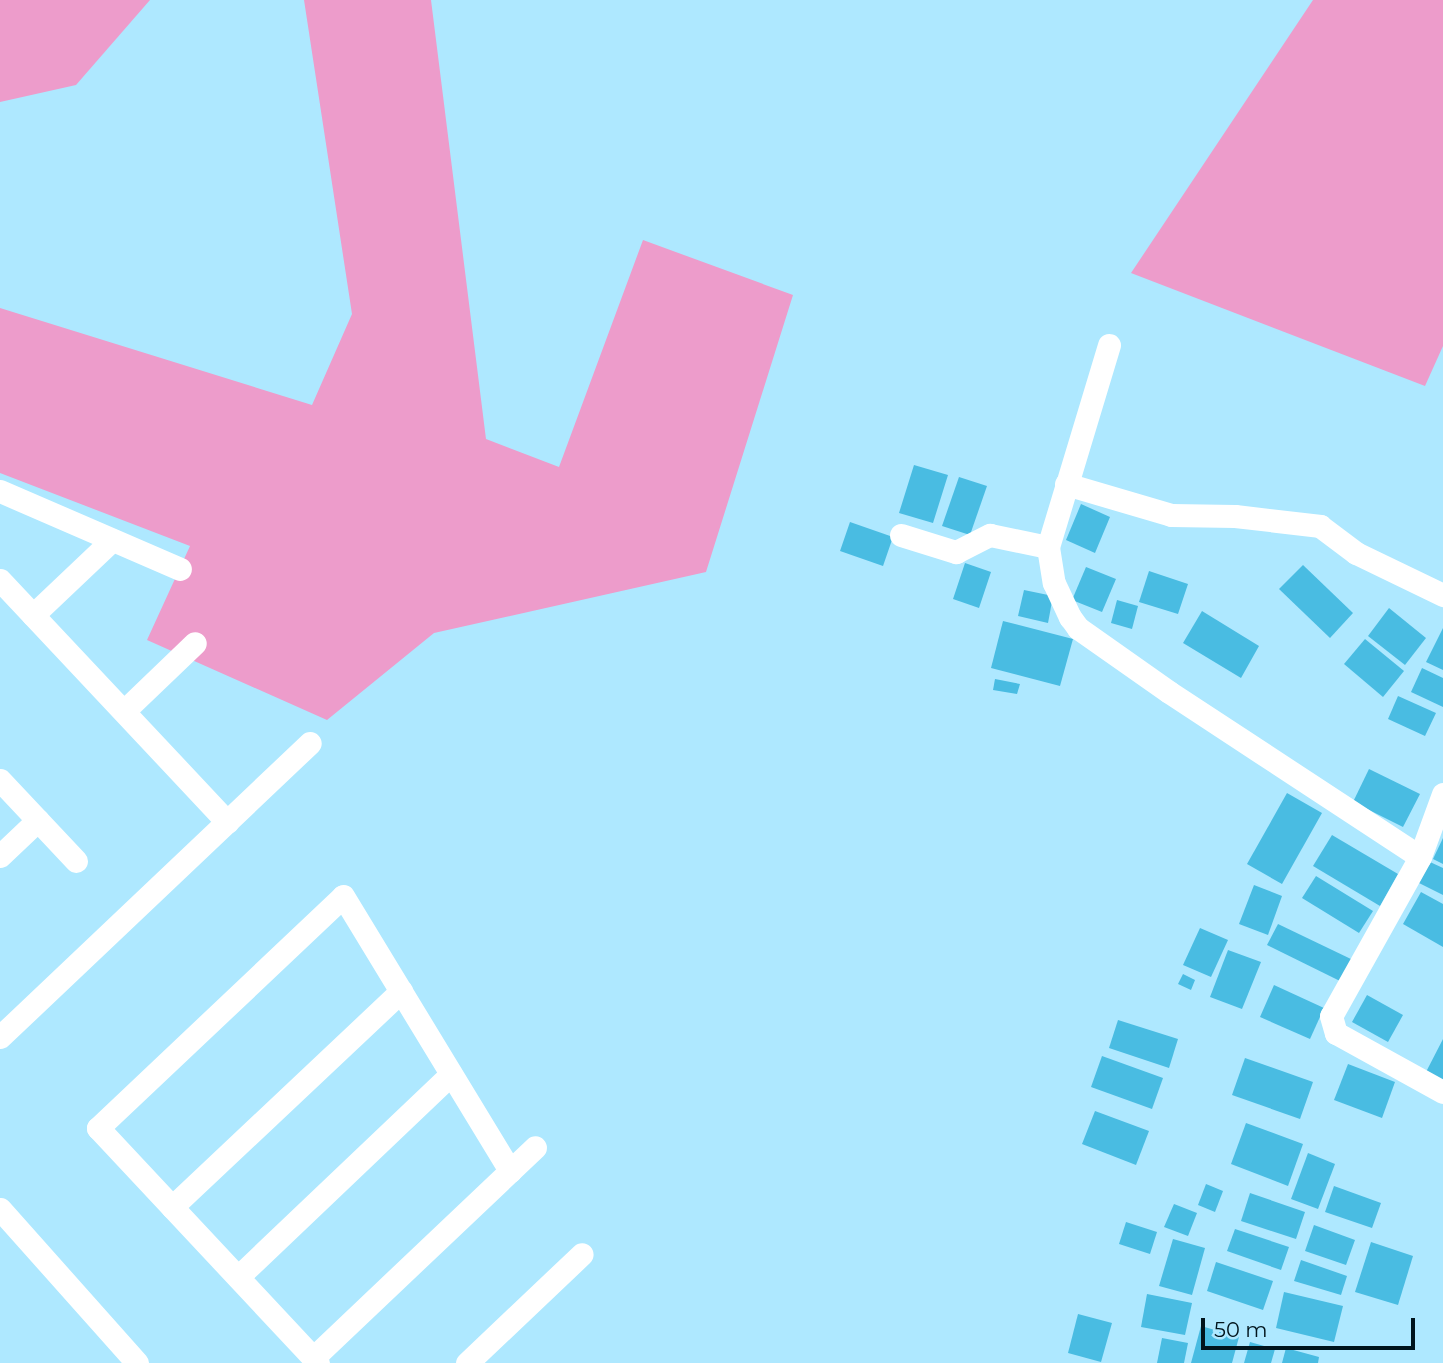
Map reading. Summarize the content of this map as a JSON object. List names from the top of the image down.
{
  "scale_bar": "50 m"
}
